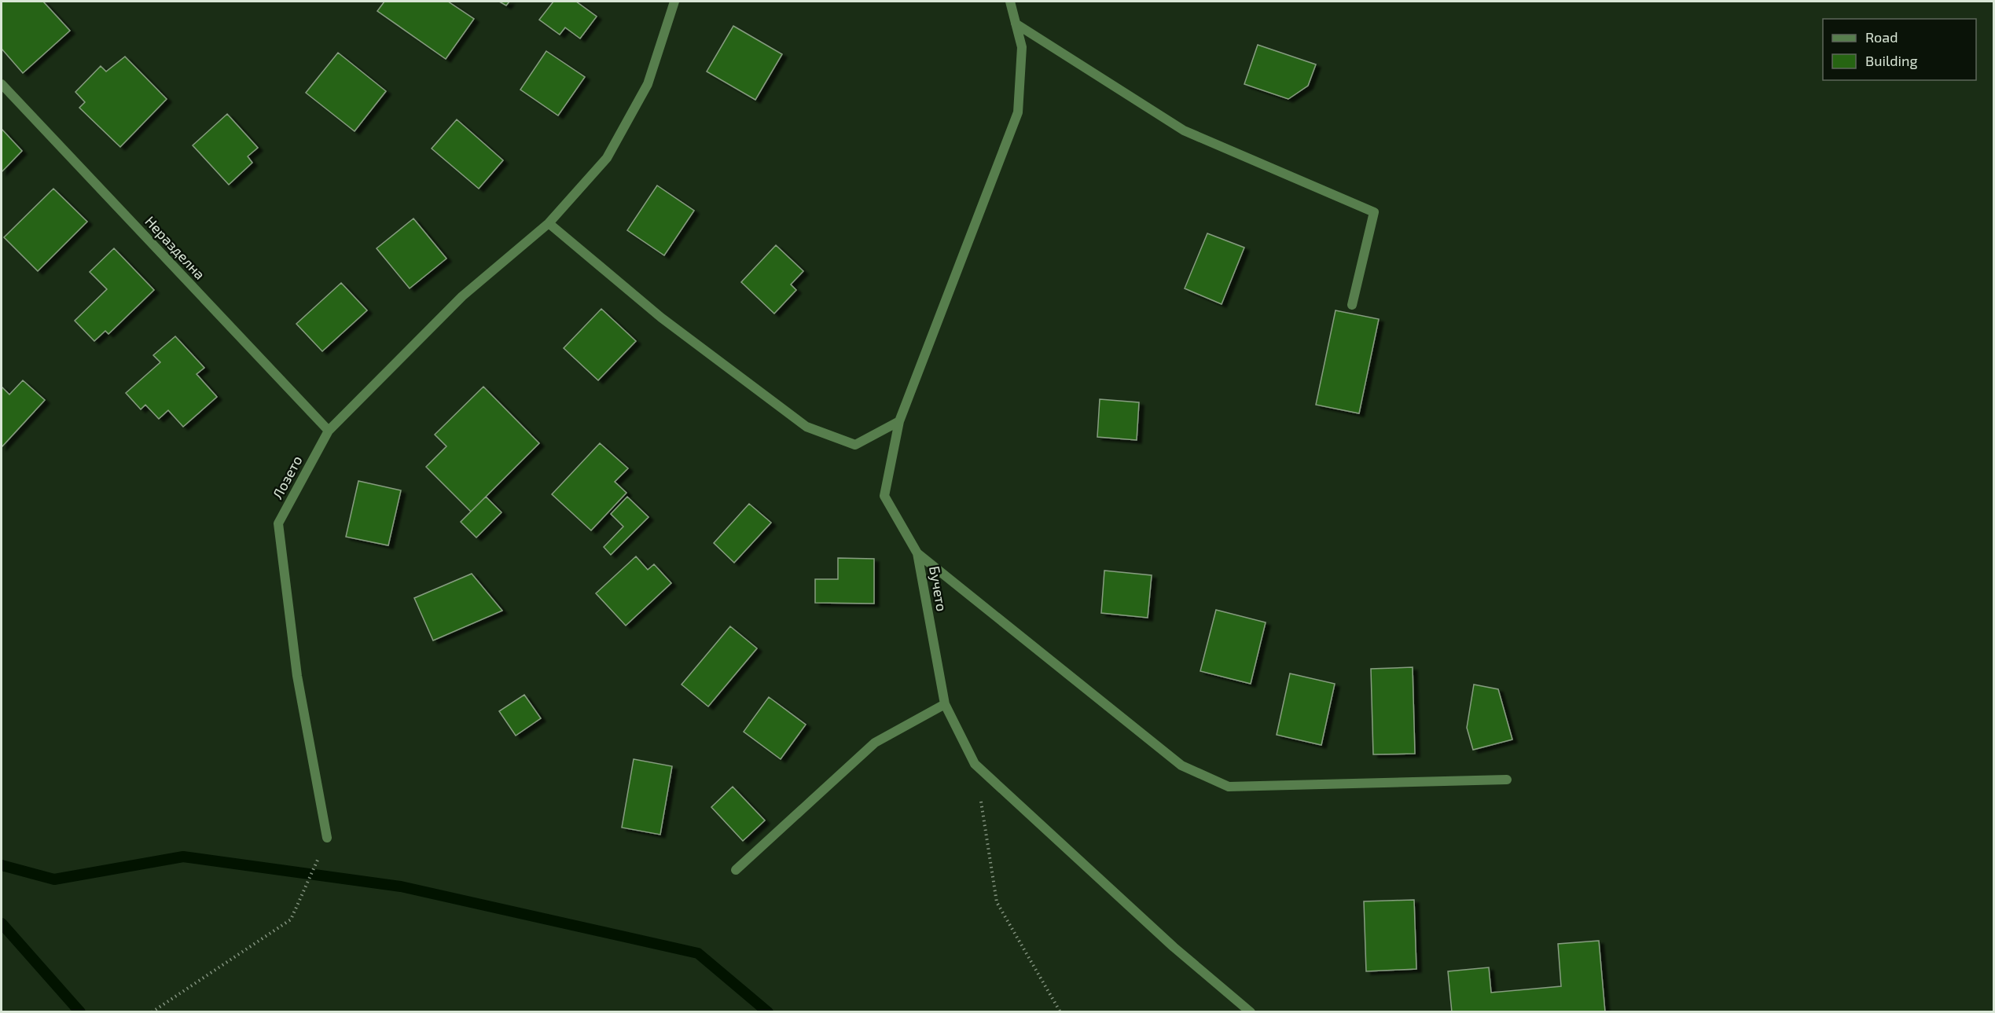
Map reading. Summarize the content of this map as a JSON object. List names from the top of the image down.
{
  "streets": {
    "street": ["Неразделна", "Лозето", "Бучето"]
  },
  "crossings": [
    ["Неразделна", "Лозето"]
  ],
  "legend": ["Road", "Building"]
}
